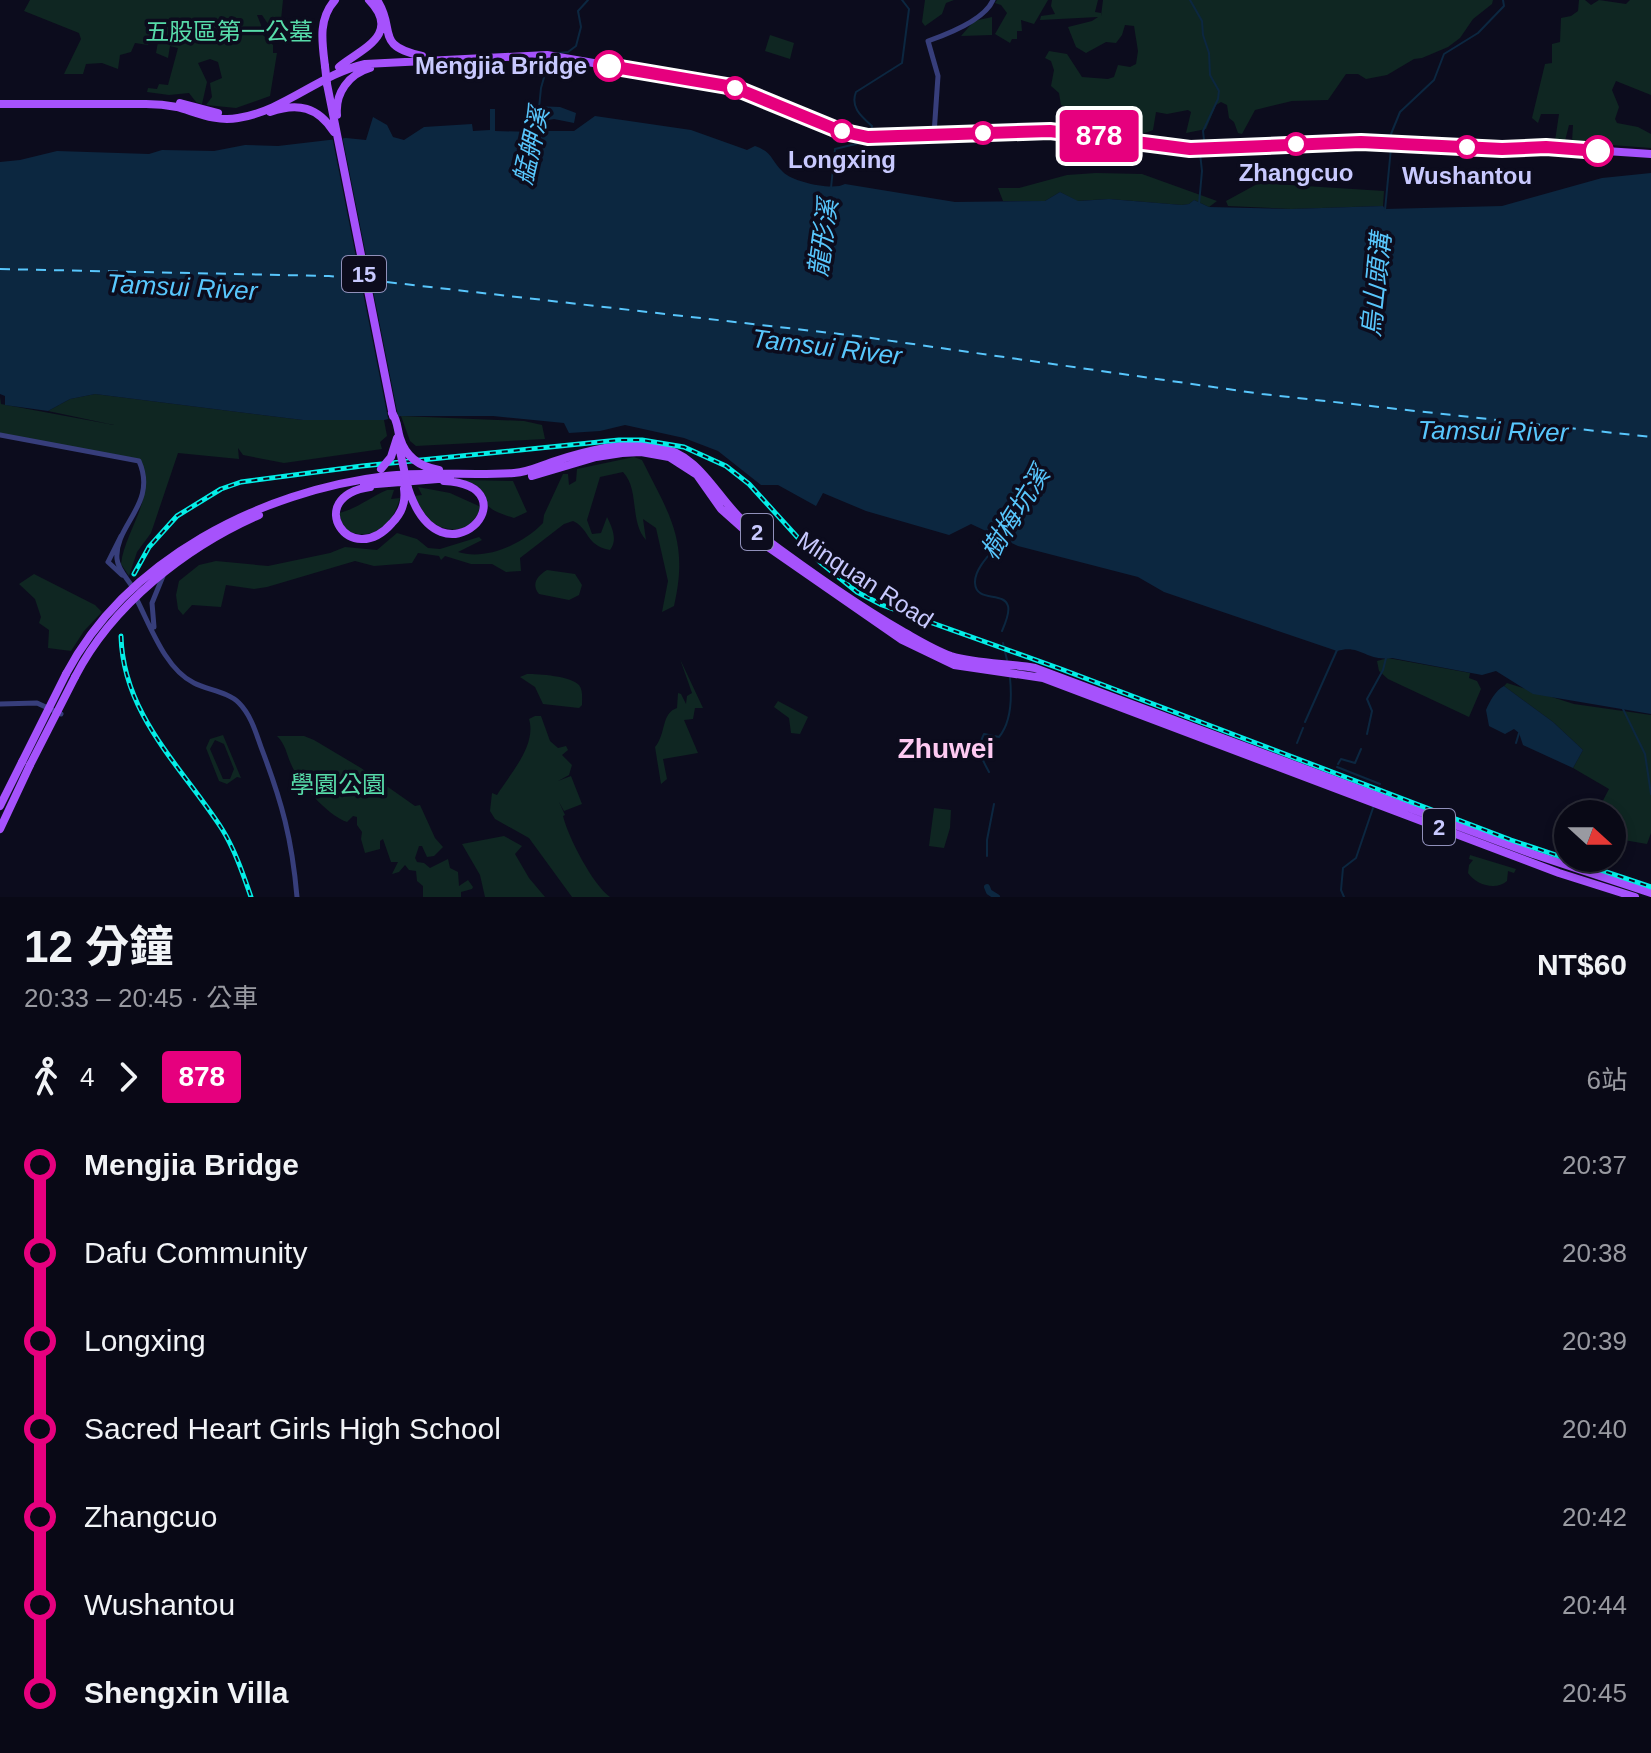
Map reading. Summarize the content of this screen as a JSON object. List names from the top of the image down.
{
  "streets": {
    "main road": ["15", "2", "Minquan Road"]
  },
  "crossings": [
    ["15", "2"],
    ["15", "Minquan Road"],
    ["2", "Minquan Road"]
  ],
  "districts": ["Zhuwei"],
  "water": [
    "艋舺溪",
    "龍形溪",
    "烏山頭溝",
    "Tamsui River",
    "樹梅坑溪"
  ],
  "parks": ["五股區第一公墓", "學園公園"],
  "places": [
    "Mengjia Bridge",
    "Longxing",
    "Zhangcuo",
    "Wushantou"
  ],
  "lines": ["bus line 878"],
  "north": "right",
  "page": {
    "on_map": "878",
    "heading": ["12 分鐘", "20:33 – 20:45 · 公車", "NT$60"],
    "legs": ["4", "878", "6站"],
    "list": [
      {
        "name": "Mengjia Bridge",
        "value": "20:37"
      },
      {
        "name": "Dafu Community",
        "value": "20:38"
      },
      {
        "name": "Longxing",
        "value": "20:39"
      },
      {
        "name": "Sacred Heart Girls High School",
        "value": "20:40"
      },
      {
        "name": "Zhangcuo",
        "value": "20:42"
      },
      {
        "name": "Wushantou",
        "value": "20:44"
      },
      {
        "name": "Shengxin Villa",
        "value": "20:45"
      }
    ]
  }
}
